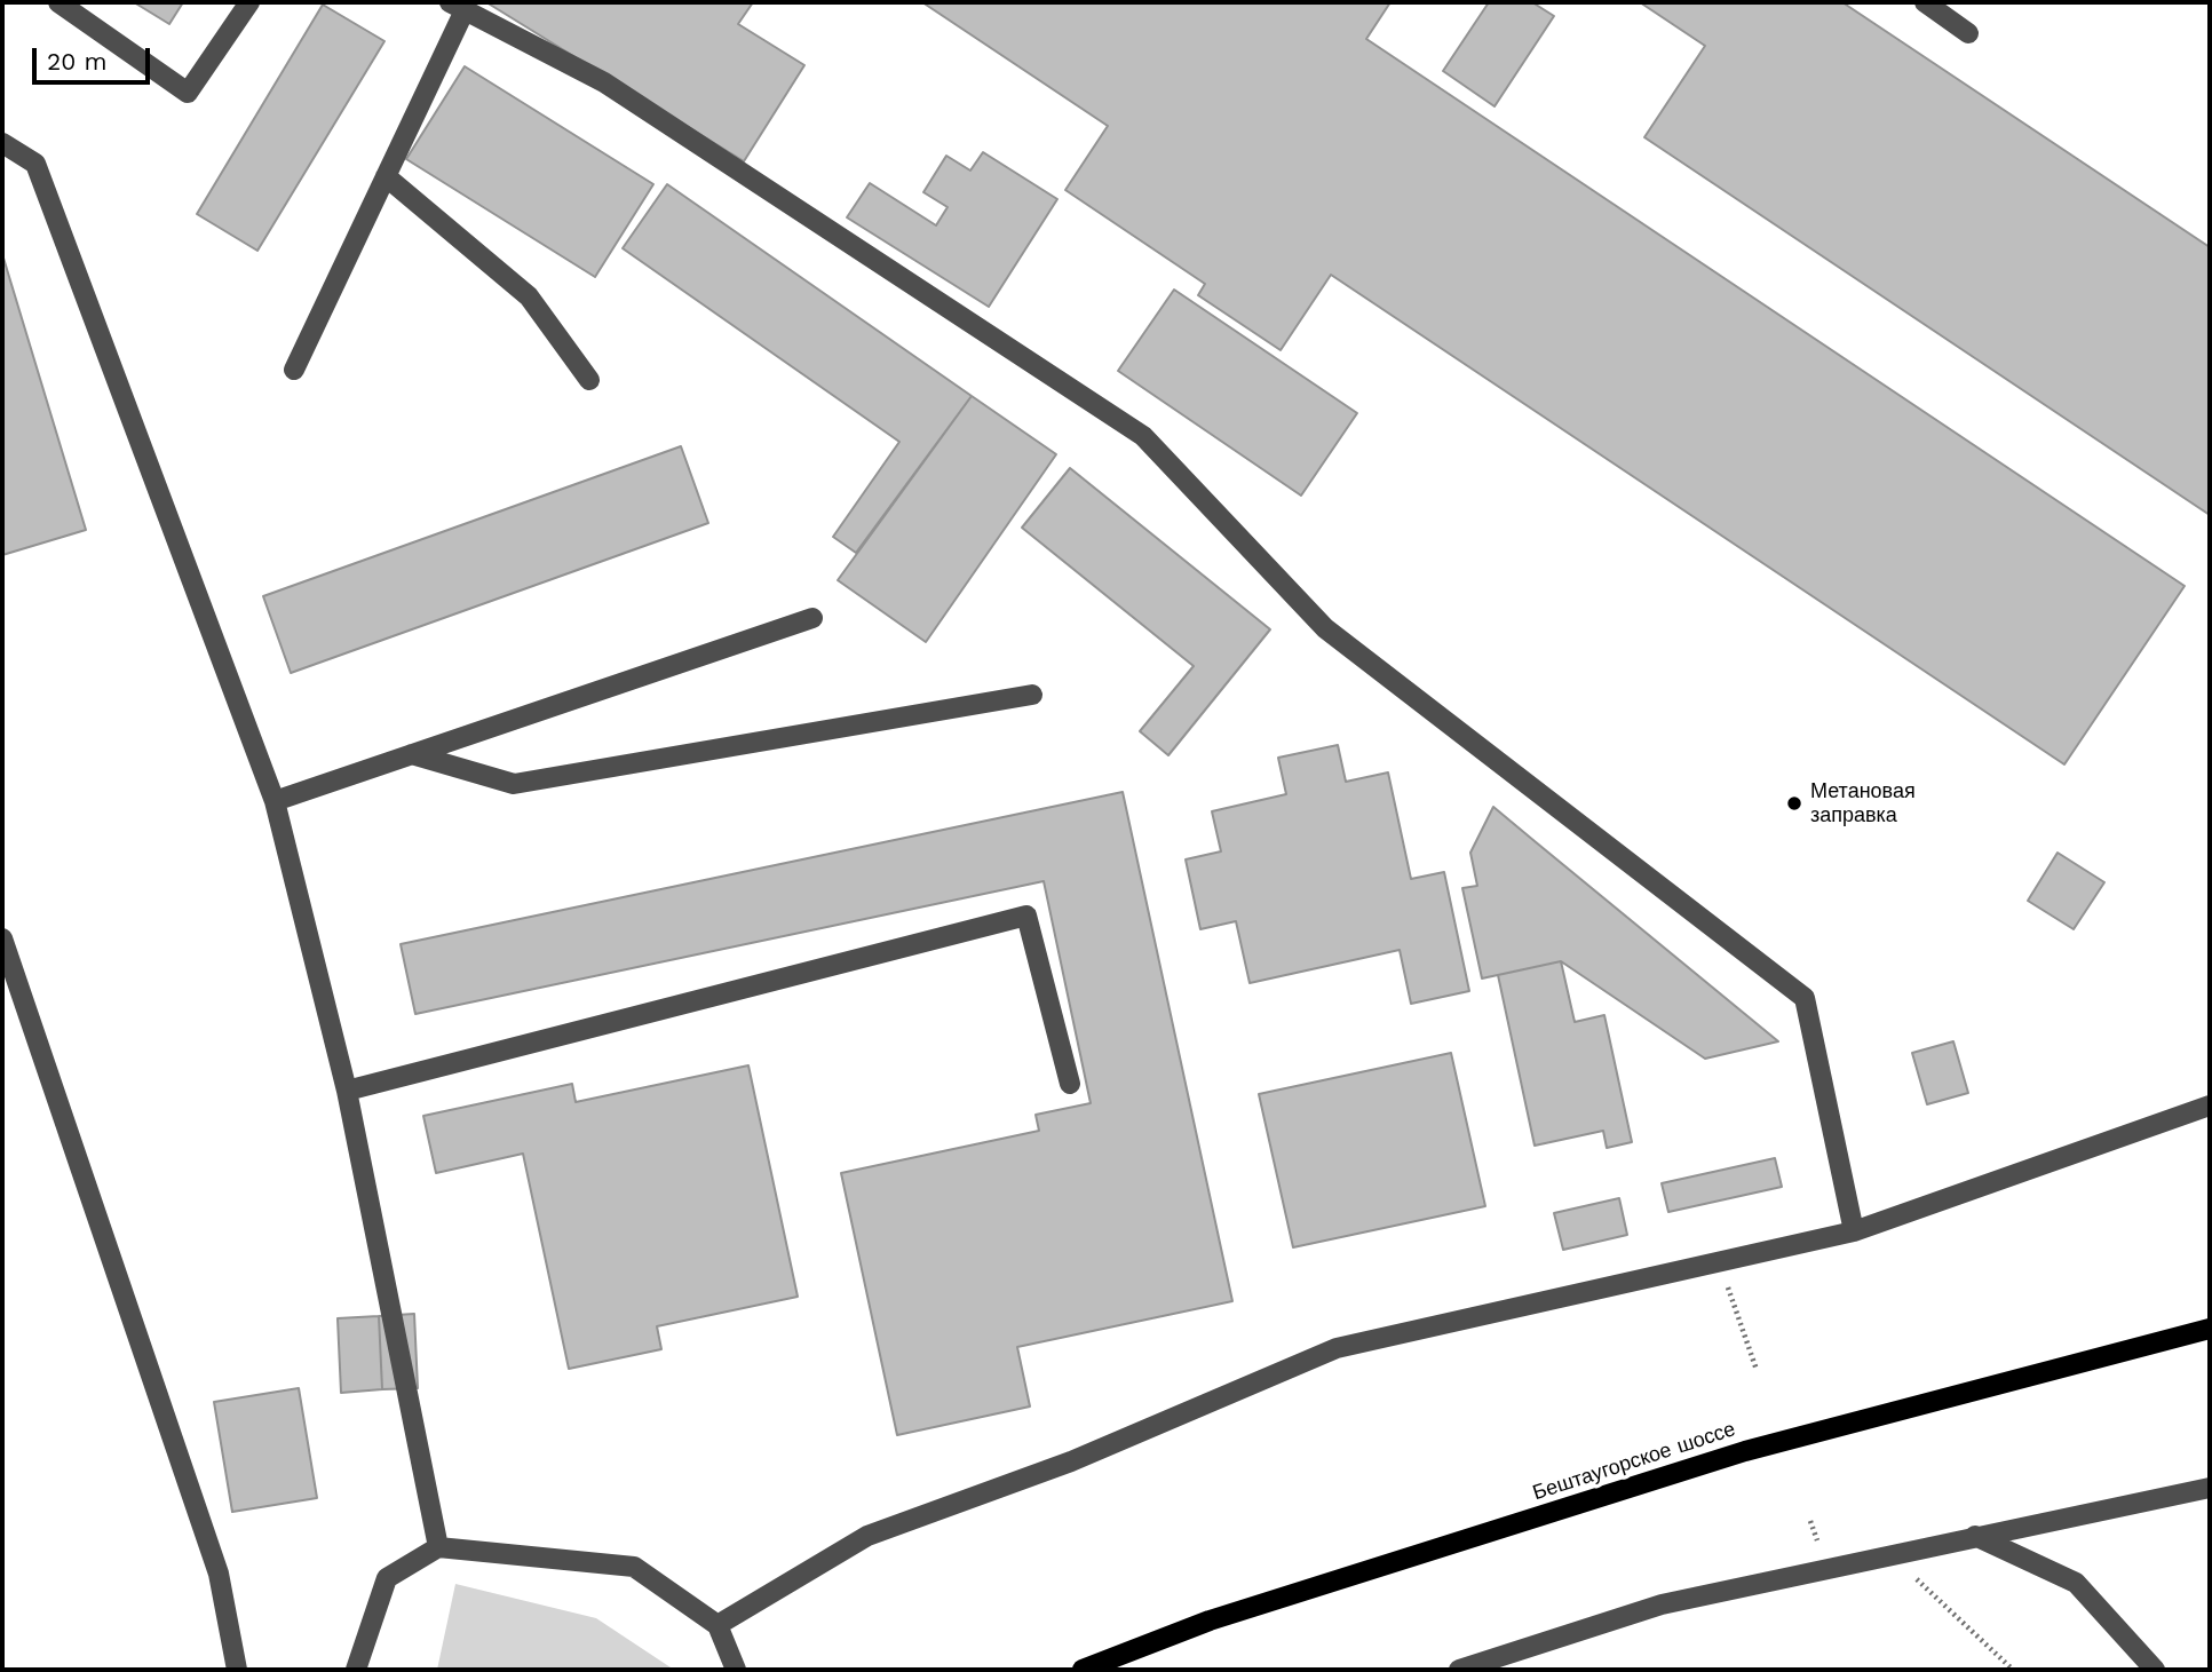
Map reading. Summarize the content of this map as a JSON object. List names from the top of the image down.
{
  "streets": {
    "main road": ["Бештаугорское шоссе"]
  },
  "places": ["Метановая заправка"],
  "scale_bar": "20 m"
}
